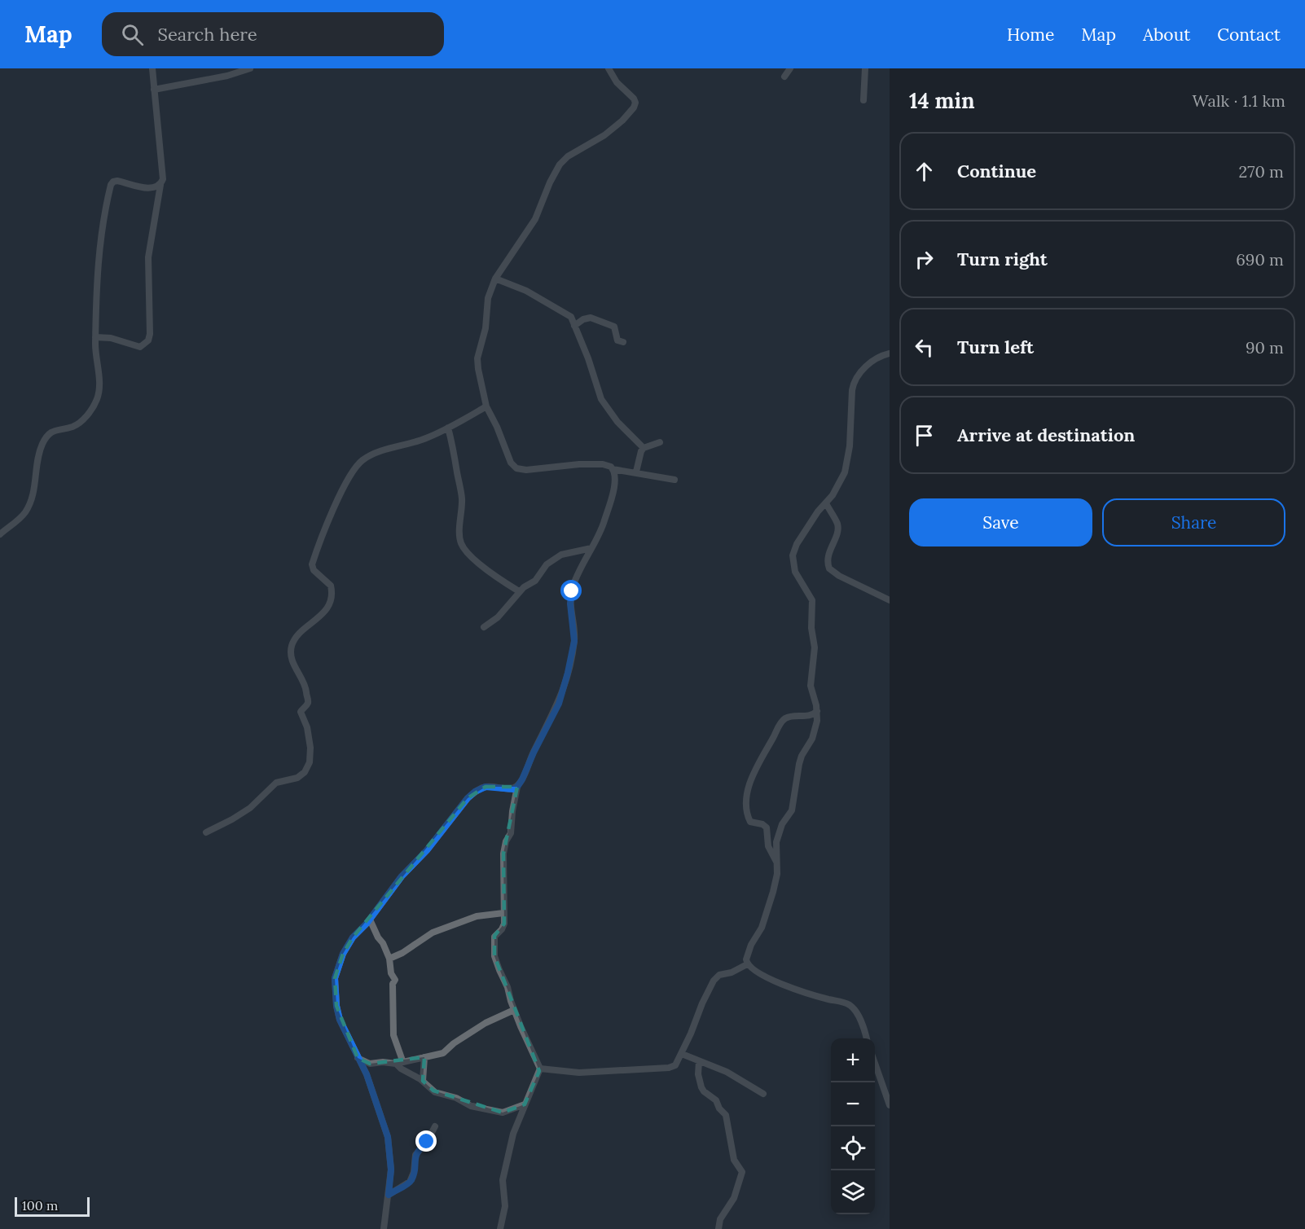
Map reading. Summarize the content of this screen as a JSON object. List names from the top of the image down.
{
  "scale_bar": "100 m",
  "page": {
    "header": "Map",
    "search": "Search here",
    "nav": [
      "Home",
      "Map",
      "About",
      "Contact"
    ],
    "heading": ["14 min", "Walk · 1.1 km"],
    "list": [
      ["Continue", "270 m"],
      ["Turn right", "690 m"],
      ["Turn left", "90 m"],
      "Arrive at destination"
    ],
    "buttons": ["Save", "Share"],
    "map_buttons": ["+", "−"],
    "scale": "100 m"
  }
}
